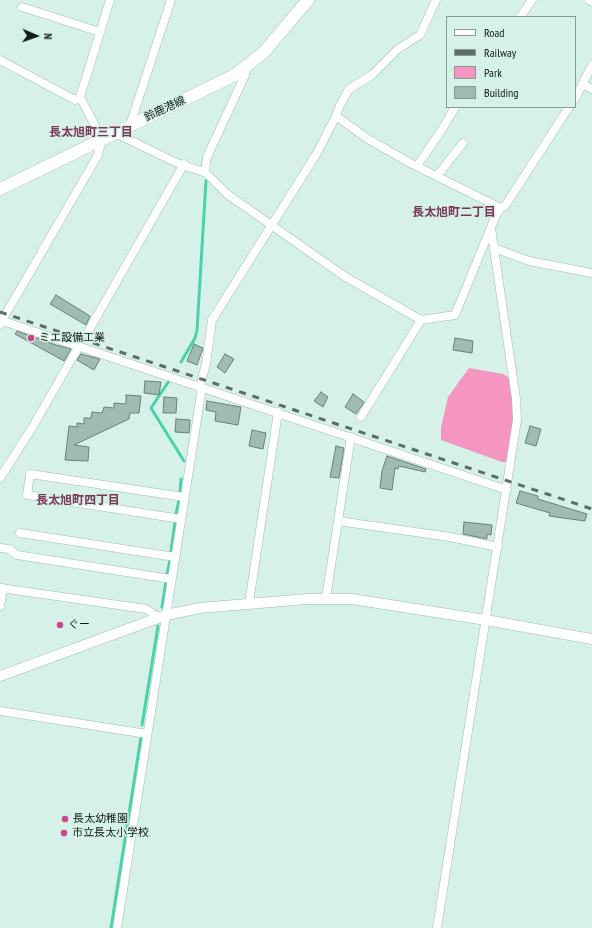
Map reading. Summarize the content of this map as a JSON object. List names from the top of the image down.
{
  "streets": {
    "main road": ["鈴鹿港線"]
  },
  "districts": ["長太旭町三丁目", "長太旭町二丁目", "長太旭町四丁目"],
  "places": [
    "ミエ設備工業",
    "ぐー",
    "長太幼稚園",
    "市立長太小学校"
  ],
  "legend": [
    "Road",
    "Railway",
    "Park",
    "Building"
  ],
  "north": "right"
}
